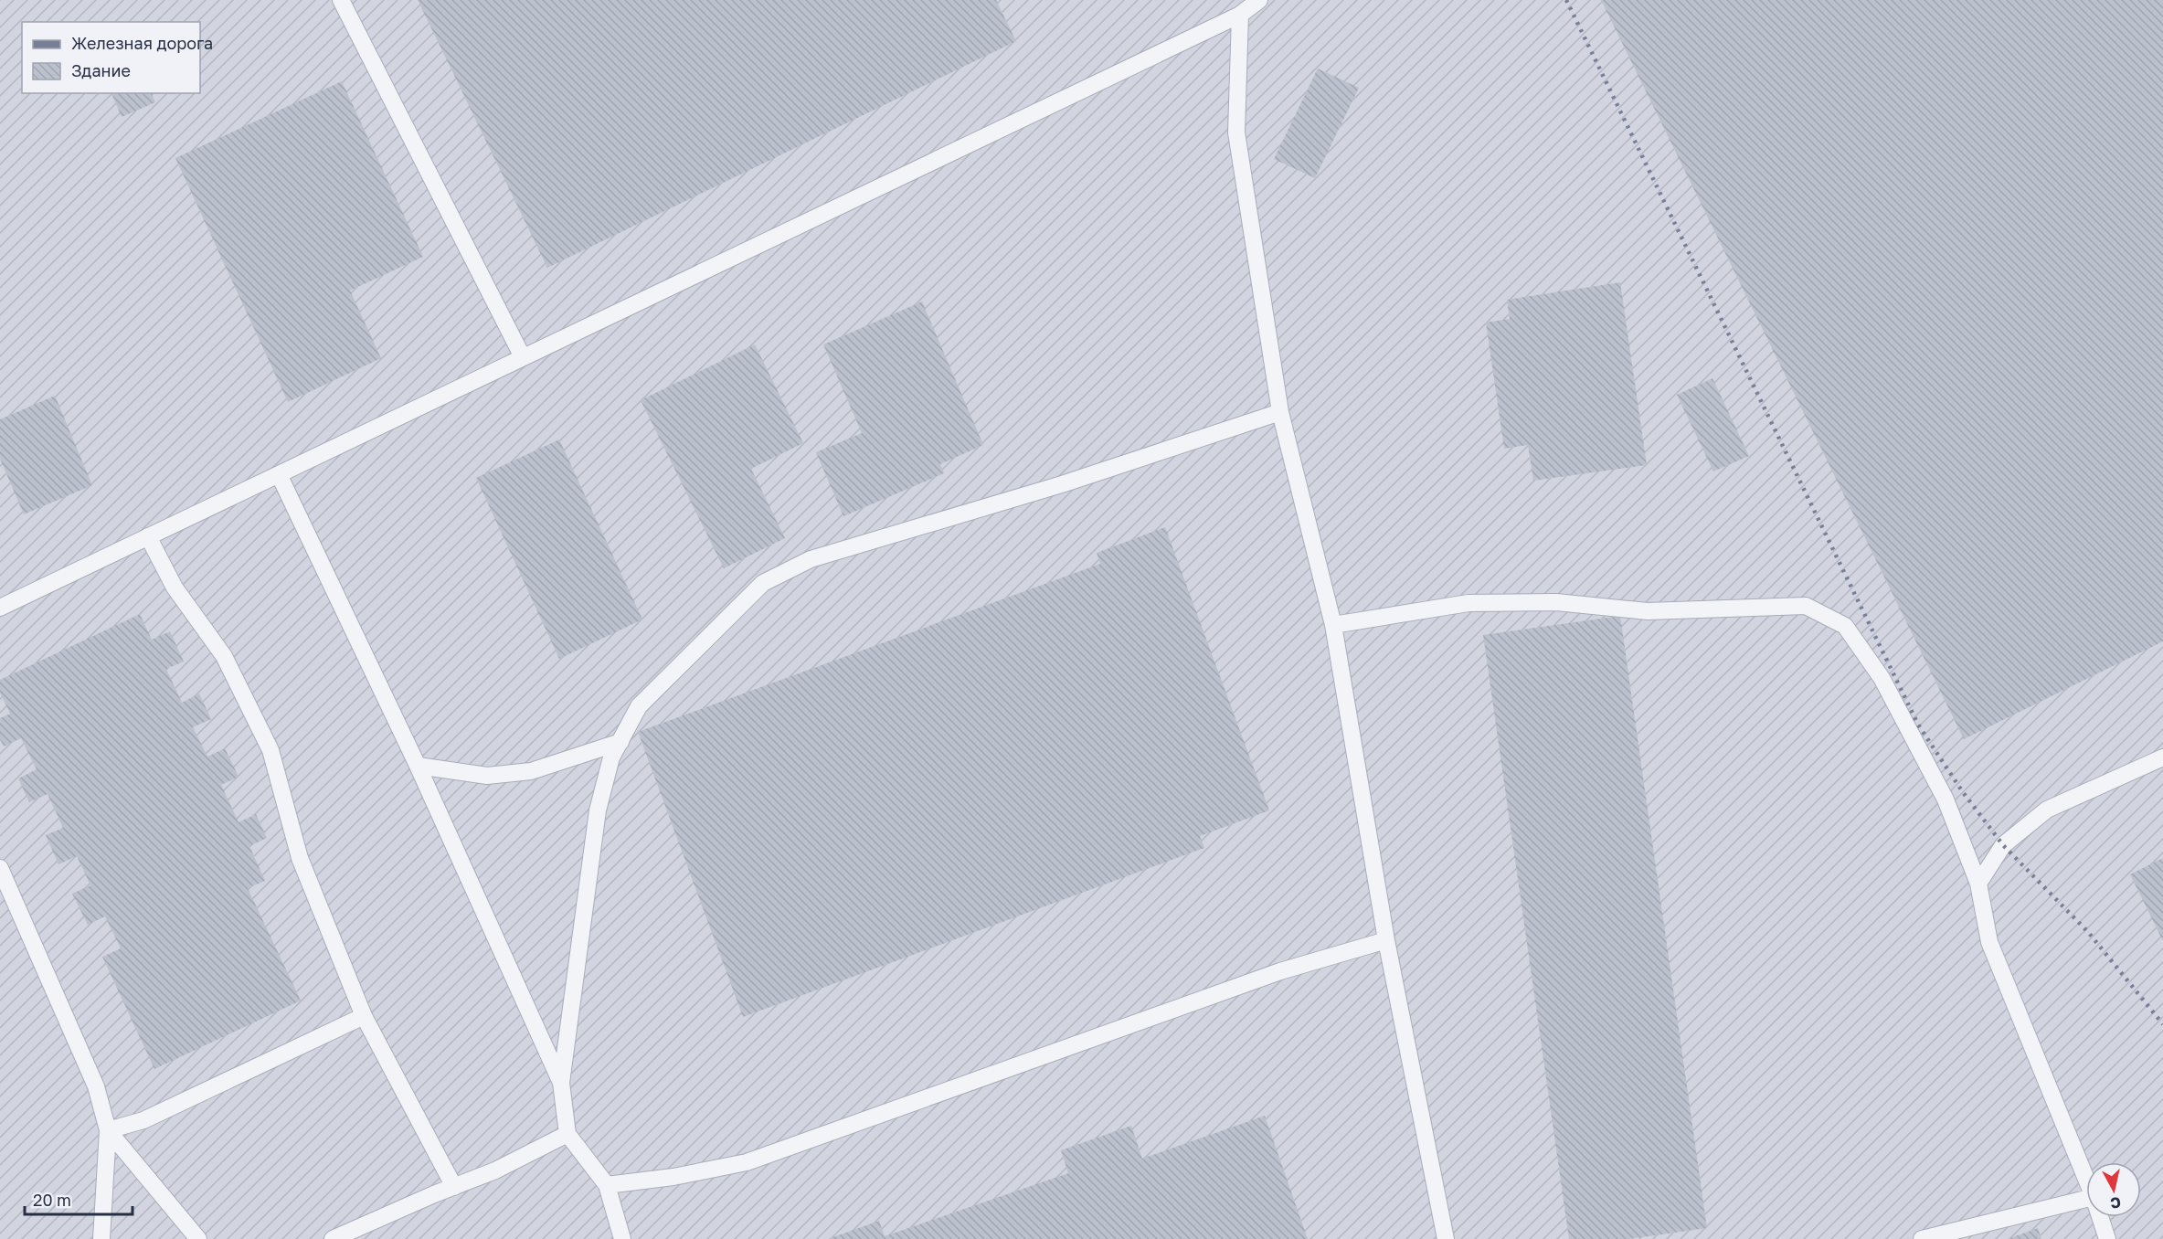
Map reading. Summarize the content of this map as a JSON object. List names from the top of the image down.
{
  "legend": ["Железная дорога", "Здание"],
  "scale_bar": "20 m",
  "north": "bottom"
}
